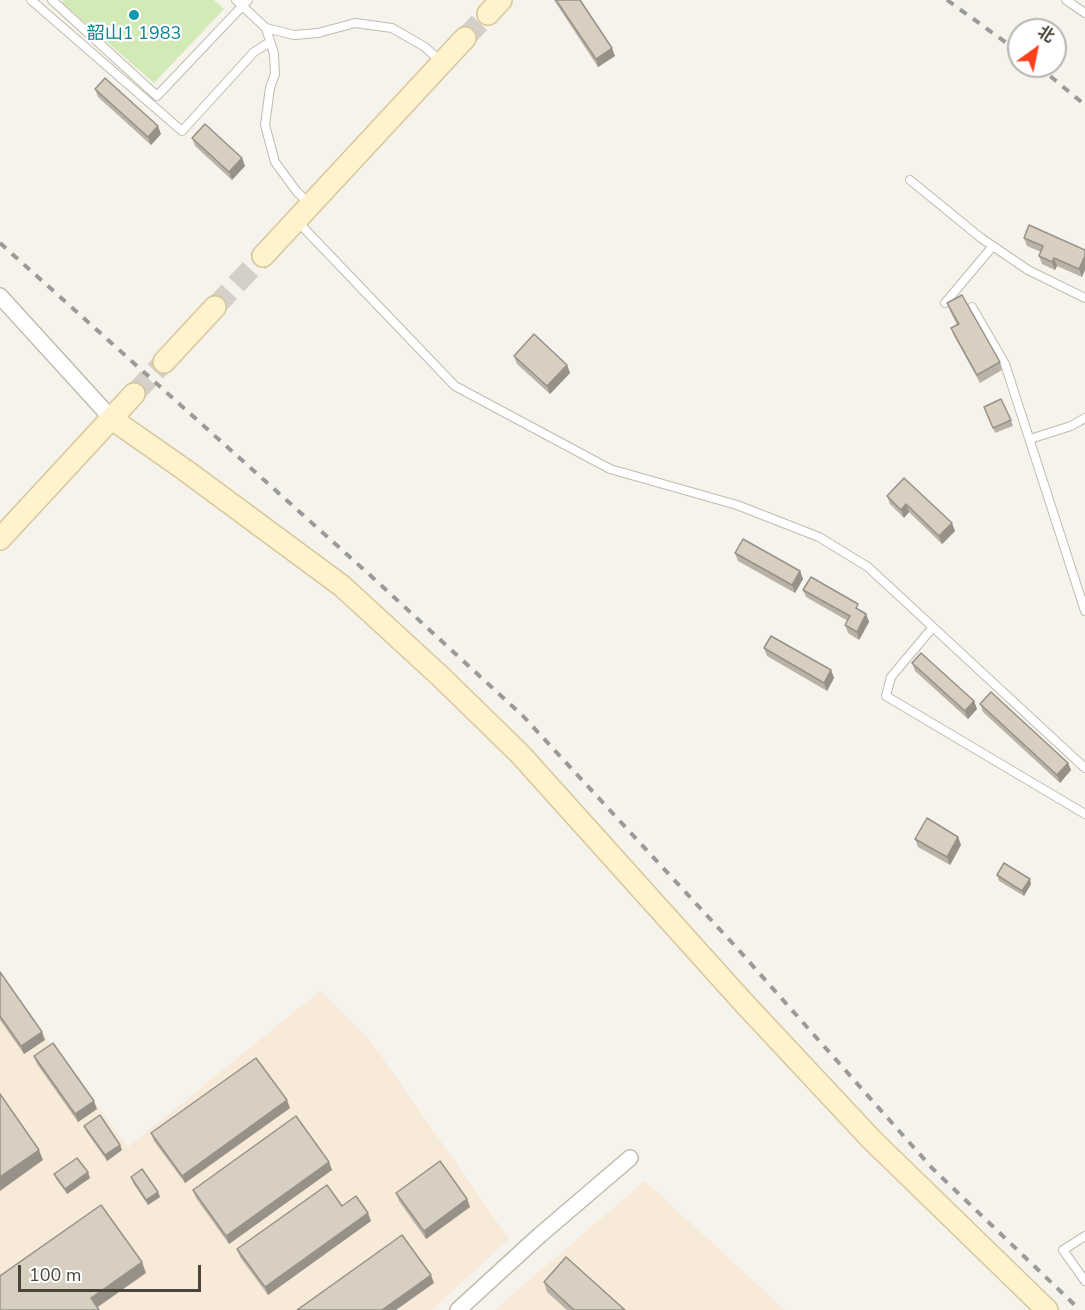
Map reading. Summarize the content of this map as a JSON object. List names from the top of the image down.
{
  "places": ["韶山1 1983"],
  "scale_bar": "100 m",
  "north": "top right"
}
